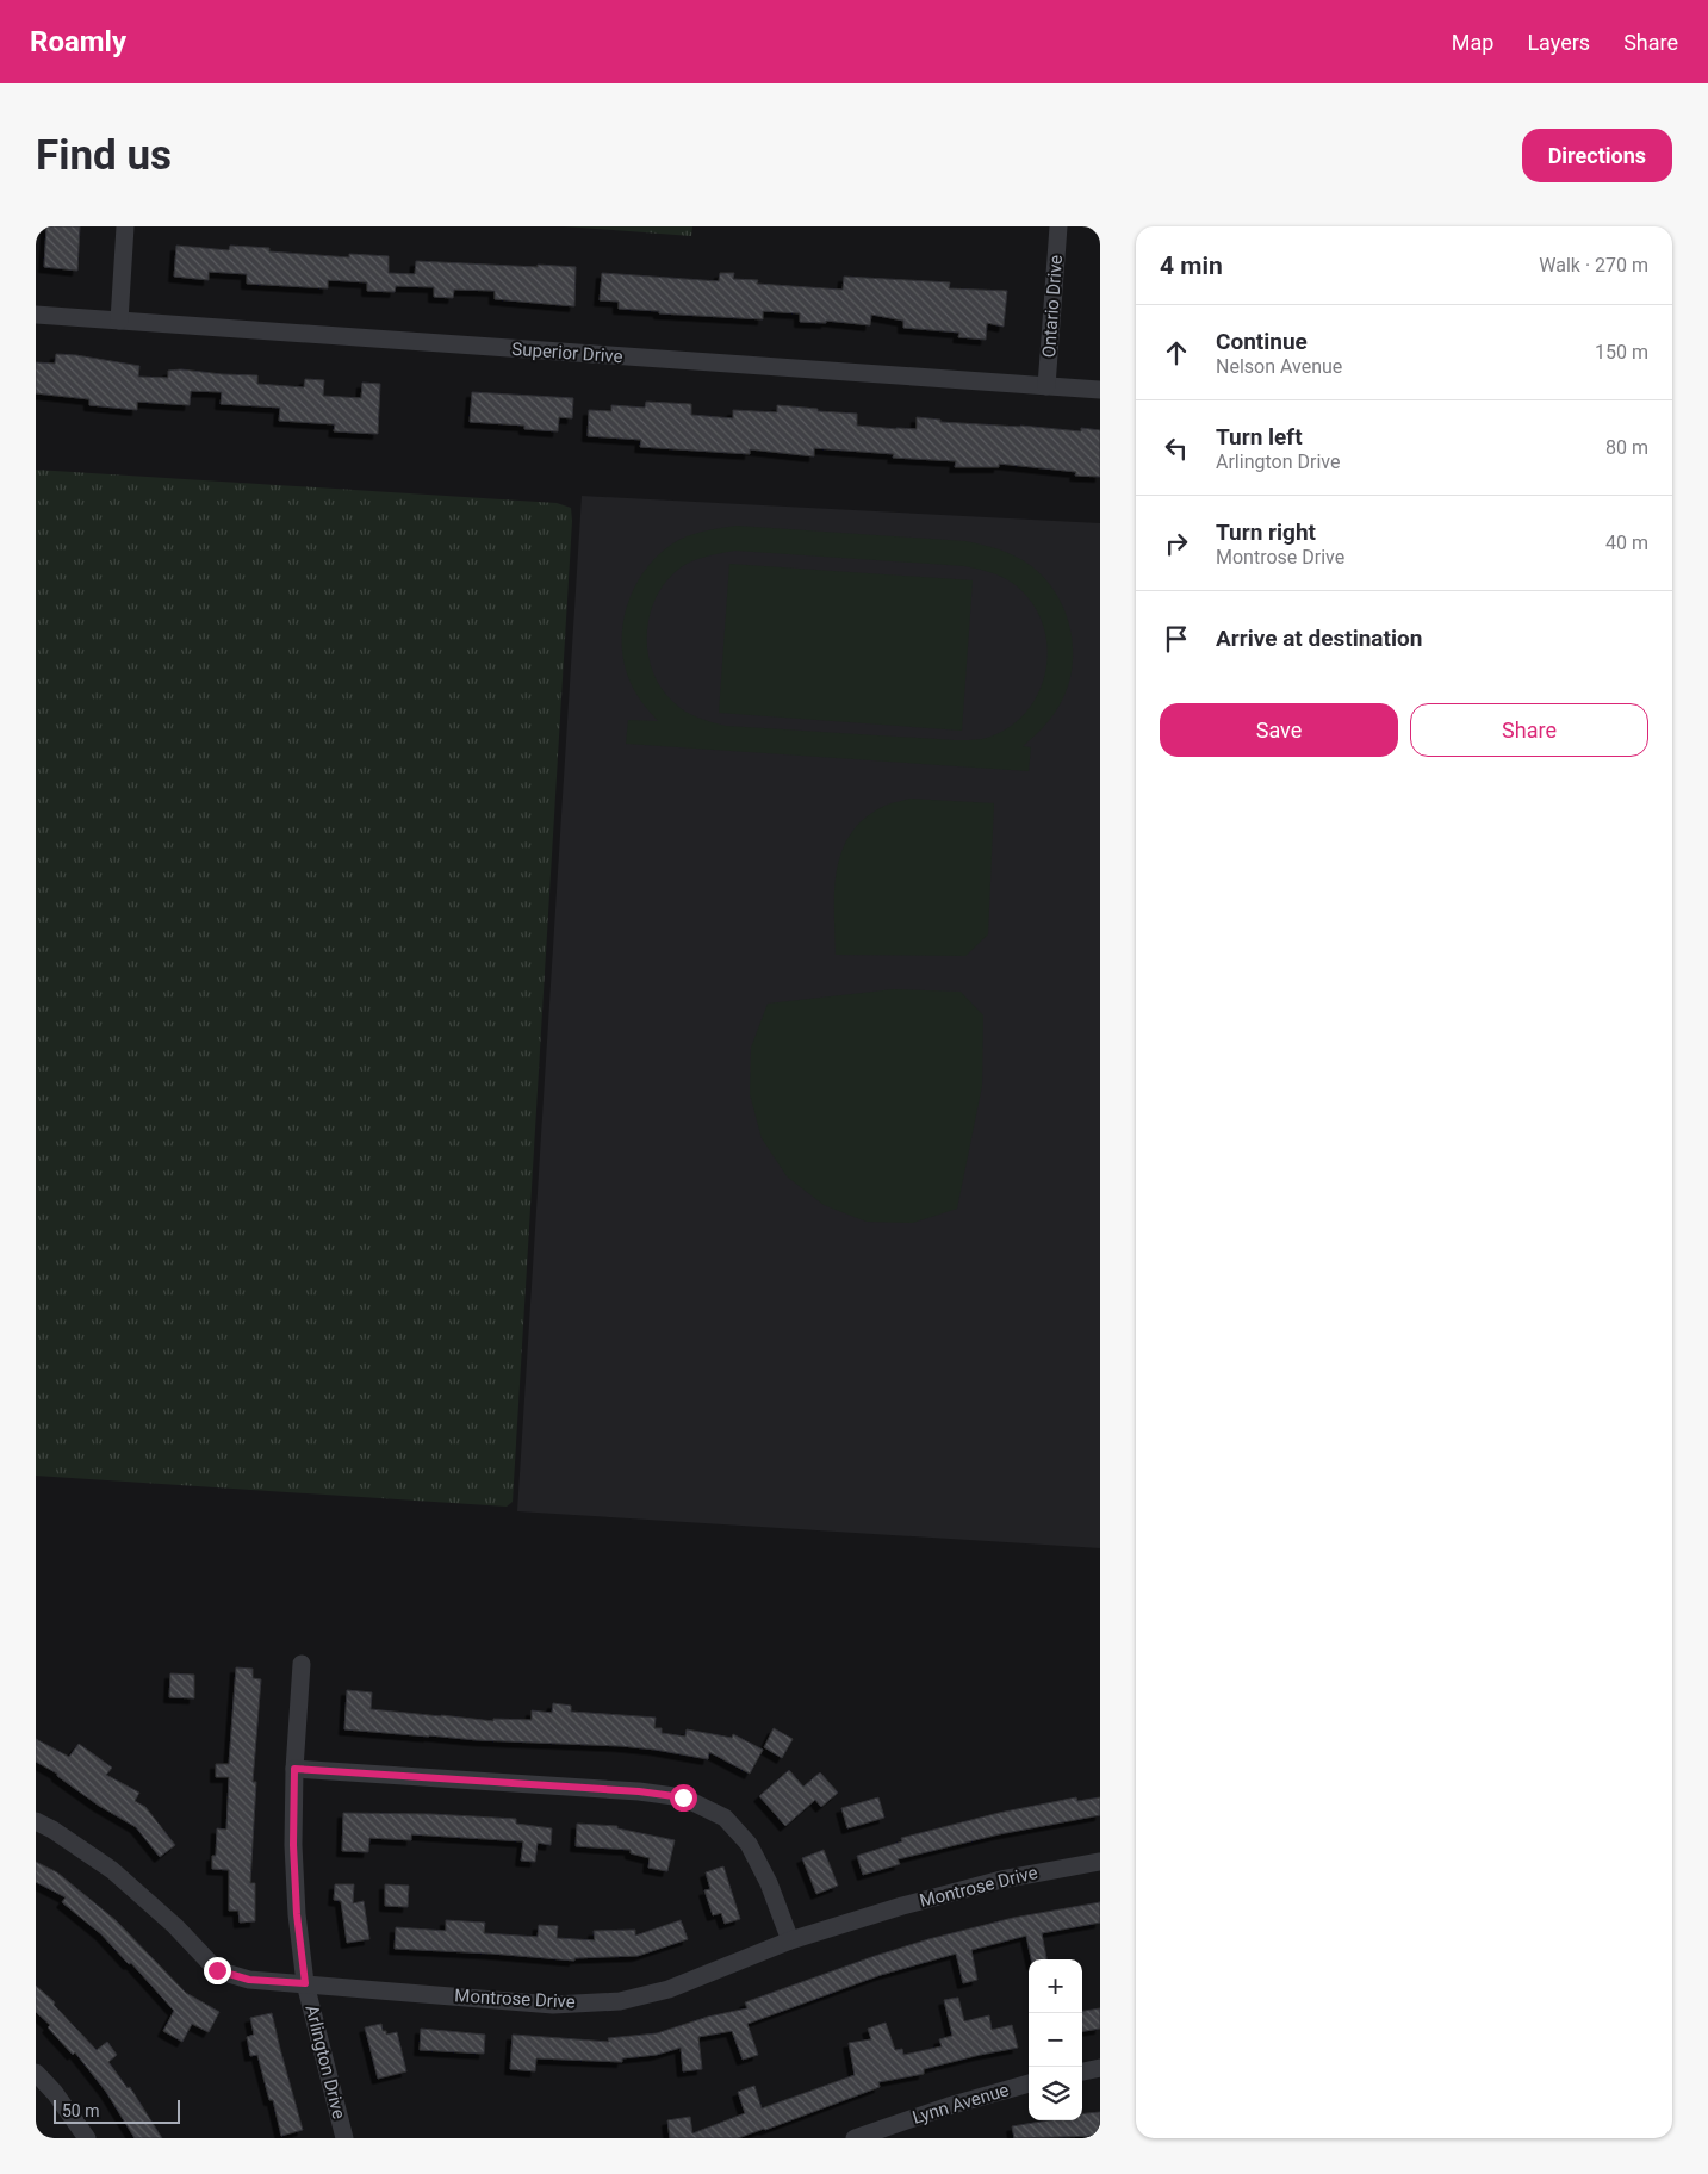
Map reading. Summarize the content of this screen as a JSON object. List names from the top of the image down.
{
  "streets": {
    "street": [
      "Ontario Drive",
      "Superior Drive",
      "Montrose Drive",
      "Arlington Drive",
      "Lynn Avenue"
    ]
  },
  "crossings": [
    ["Ontario Drive", "Superior Drive"],
    ["Montrose Drive", "Arlington Drive"]
  ],
  "scale_bar": "50 m",
  "page": {
    "header": "Roamly",
    "nav": ["Map", "Layers", "Share"],
    "buttons": [
      "Directions",
      ["Save", "Share"]
    ],
    "title": "Find us",
    "heading": ["4 min", "Walk · 270 m"],
    "list": [
      ["Continue", "Nelson Avenue", "150 m"],
      ["Turn left", "Arlington Drive", "80 m"],
      ["Turn right", "Montrose Drive", "40 m"],
      "Arrive at destination"
    ],
    "map_buttons": ["+", "−"],
    "scale": "50 m"
  }
}
